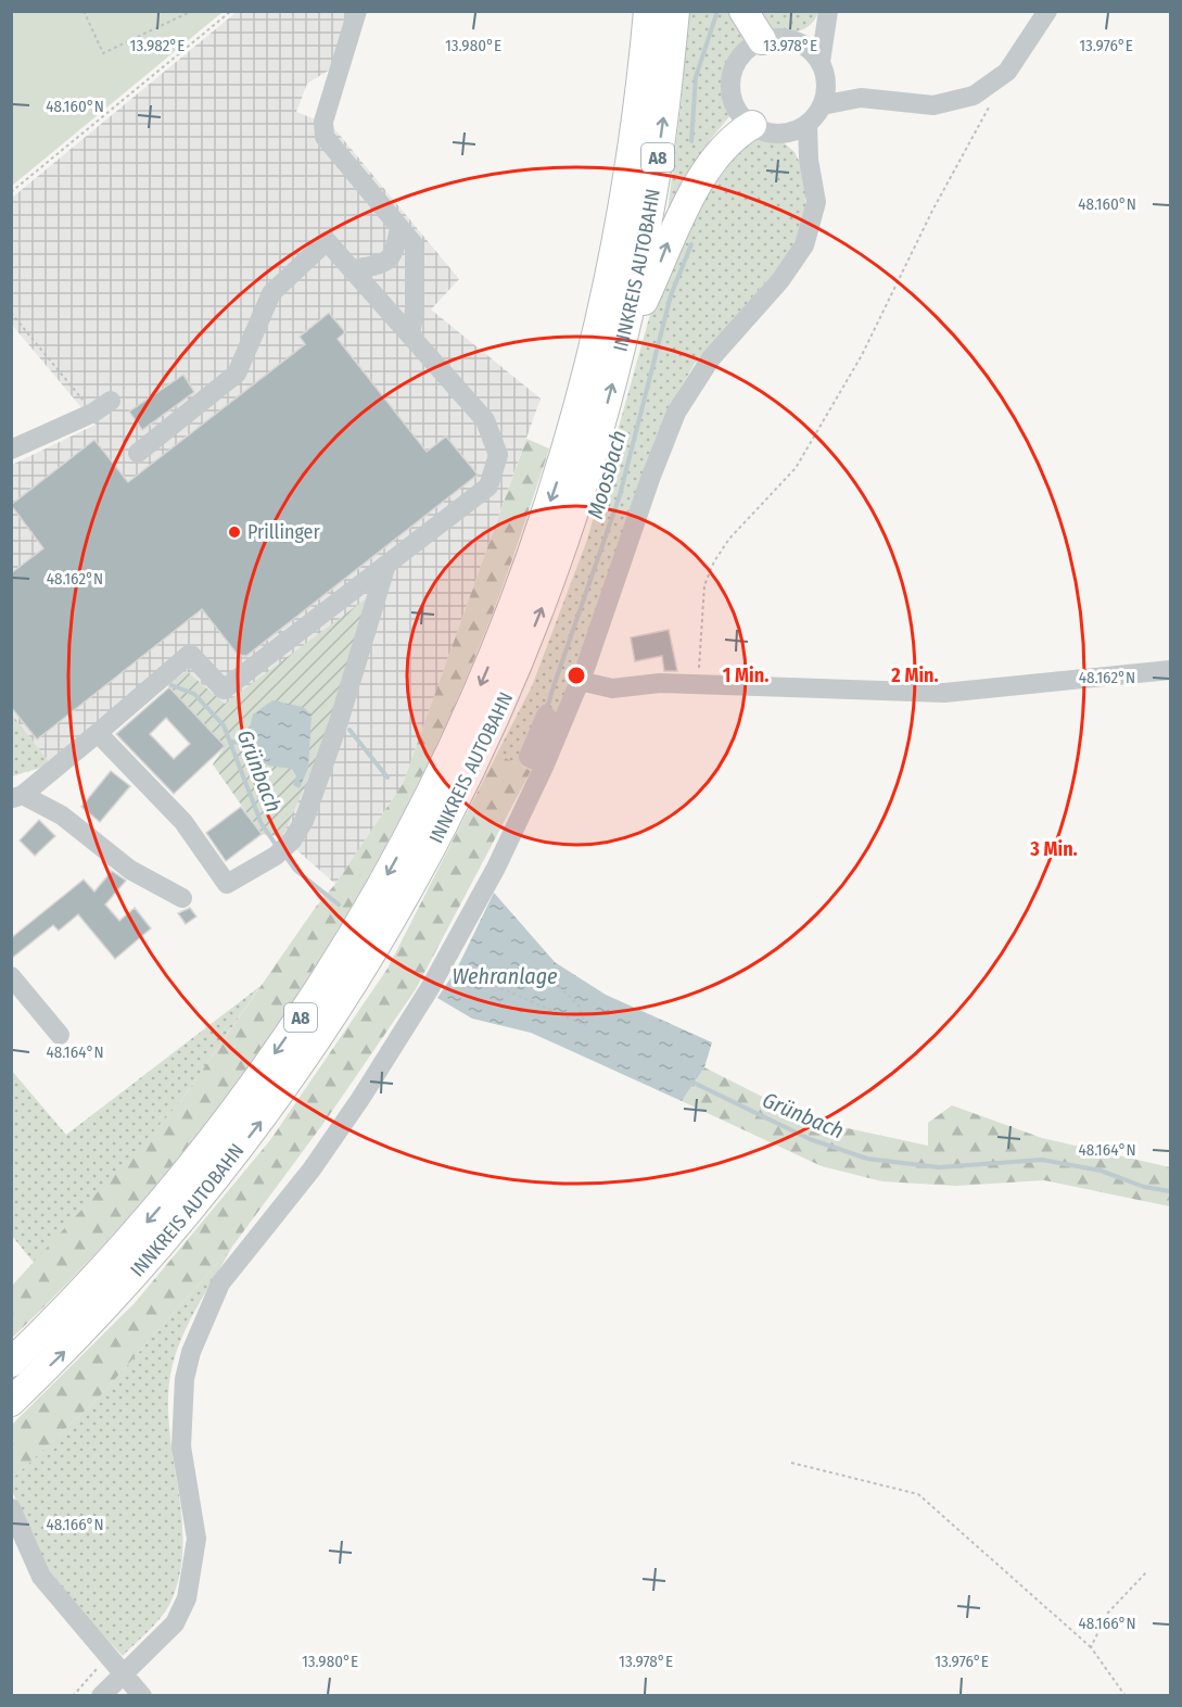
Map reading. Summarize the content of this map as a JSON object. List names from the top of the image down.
{
  "streets": {
    "highway": ["A8", "INNKREIS AUTOBAHN"]
  },
  "water": ["Moosbach", "Grünbach", "Wehranlage"],
  "places": ["Prillinger"],
  "coordinates": [
    "13.982°E",
    "13.980°E",
    "13.978°E",
    "13.976°E",
    "48.160°N",
    "48.162°N",
    "48.164°N",
    "48.166°N"
  ],
  "rings": ["1 Min.", "2 Min.", "3 Min."]
}
